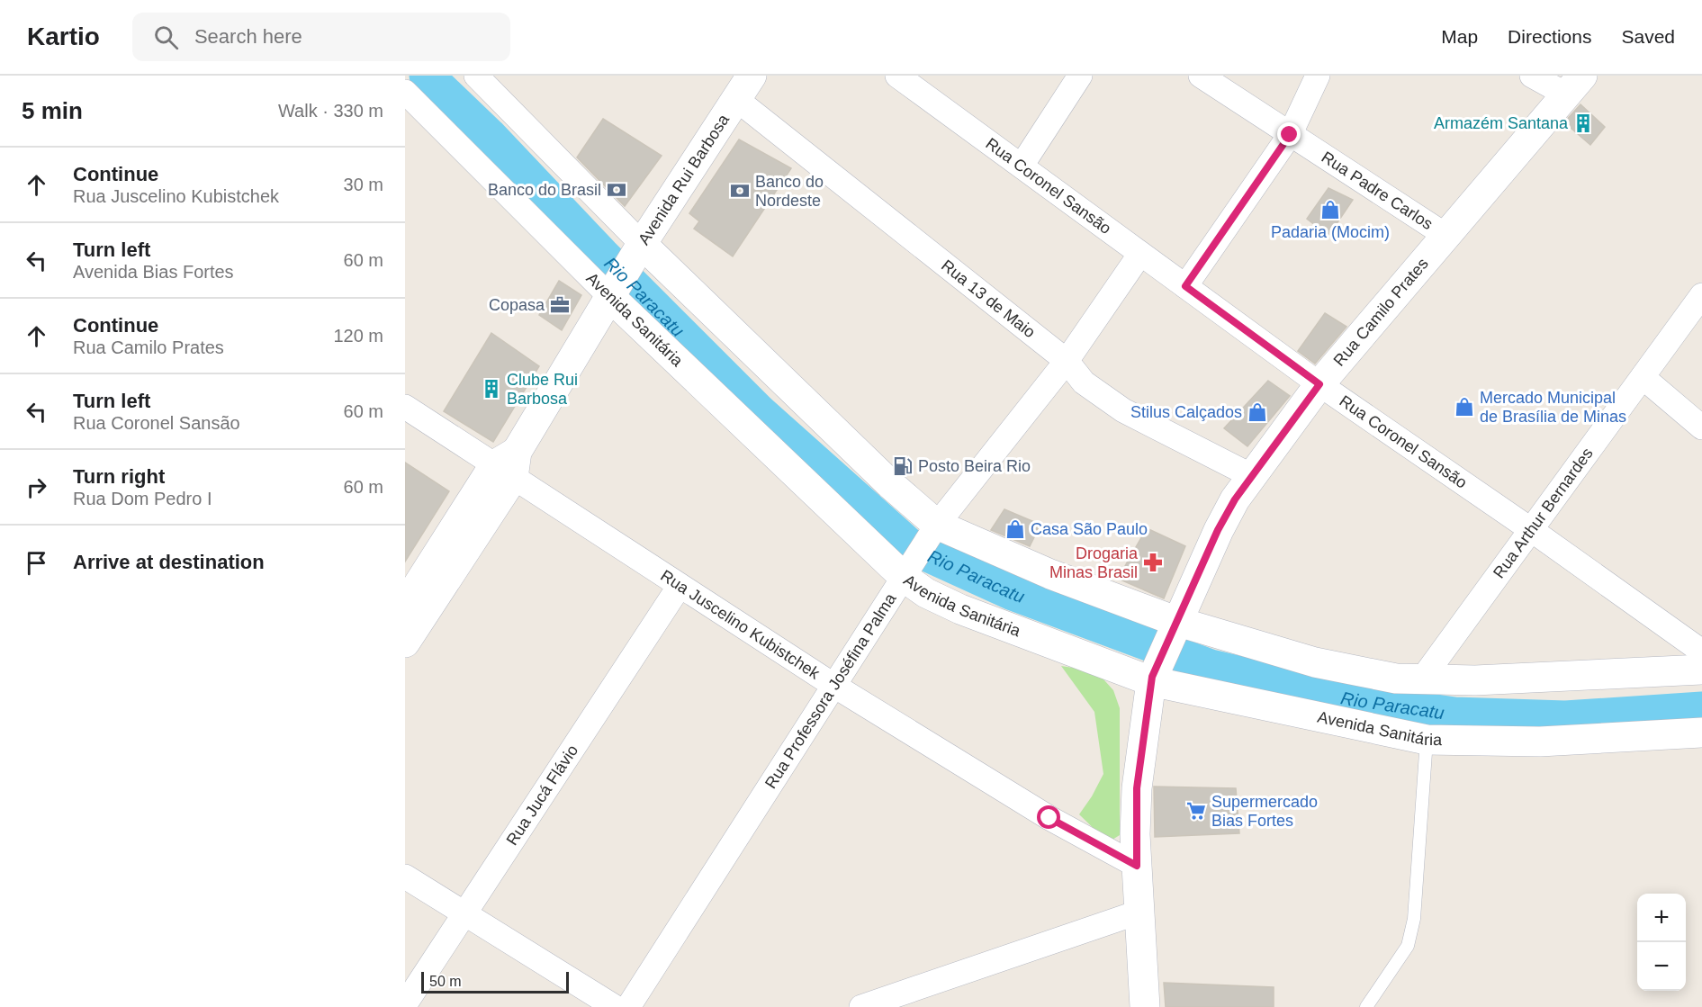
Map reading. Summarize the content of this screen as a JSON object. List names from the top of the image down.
{
  "streets": {
    "street": [
      "Avenida Rui Barbosa",
      "Rua Coronel Sansão",
      "Rua Padre Carlos",
      "Rua 13 de Maio",
      "Rua Camilo Prates",
      "Avenida Sanitária",
      "Rua Arthur Bernardes",
      "Rua Juscelino Kubistchek",
      "Rua Professora Joséfina Palma",
      "Rua Jucá Flávio"
    ]
  },
  "crossings": [
    ["Avenida Rui Barbosa", "Rua 13 de Maio"],
    ["Avenida Rui Barbosa", "Avenida Sanitária"],
    ["Avenida Rui Barbosa", "Rua Juscelino Kubistchek"],
    ["Rua Coronel Sansão", "Rua Camilo Prates"],
    ["Rua Coronel Sansão", "Rua Arthur Bernardes"],
    ["Rua Coronel Sansão", "Rua Professora Joséfina Palma"],
    ["Rua Padre Carlos", "Rua Camilo Prates"],
    ["Rua 13 de Maio", "Rua Camilo Prates"],
    ["Rua 13 de Maio", "Rua Professora Joséfina Palma"],
    ["Rua Camilo Prates", "Avenida Sanitária"],
    ["Rua Camilo Prates", "Rua Juscelino Kubistchek"],
    ["Avenida Sanitária", "Rua Arthur Bernardes"],
    ["Avenida Sanitária", "Rua Professora Joséfina Palma"],
    ["Rua Juscelino Kubistchek", "Rua Professora Joséfina Palma"],
    ["Rua Juscelino Kubistchek", "Rua Jucá Flávio"]
  ],
  "water": ["Rio Paracatu"],
  "places": {
    "building": ["Armazém Santana", "Clube Rui Barbosa"],
    "bank": ["Banco do Brasil", "Banco do Nordeste"],
    "shop": [
      "Padaria (Mocim)",
      "Mercado Municipal de Brasília de Minas",
      "Stilus Calçados",
      "Casa São Paulo"
    ],
    "office": ["Copasa"],
    "fuel station": ["Posto Beira Rio"],
    "pharmacy": ["Drogaria Minas Brasil"],
    "supermarket": ["Supermercado Bias Fortes"]
  },
  "scale_bar": "50 m",
  "page": {
    "header": "Kartio",
    "search": "Search here",
    "nav": ["Map", "Directions", "Saved"],
    "heading": ["5 min", "Walk · 330 m"],
    "list": [
      ["Continue", "Rua Juscelino Kubistchek", "30 m"],
      ["Turn left", "Avenida Bias Fortes", "60 m"],
      ["Continue", "Rua Camilo Prates", "120 m"],
      ["Turn left", "Rua Coronel Sansão", "60 m"],
      ["Turn right", "Rua Dom Pedro I", "60 m"],
      "Arrive at destination"
    ],
    "map_buttons": ["+", "−"],
    "scale": "50 m"
  }
}
